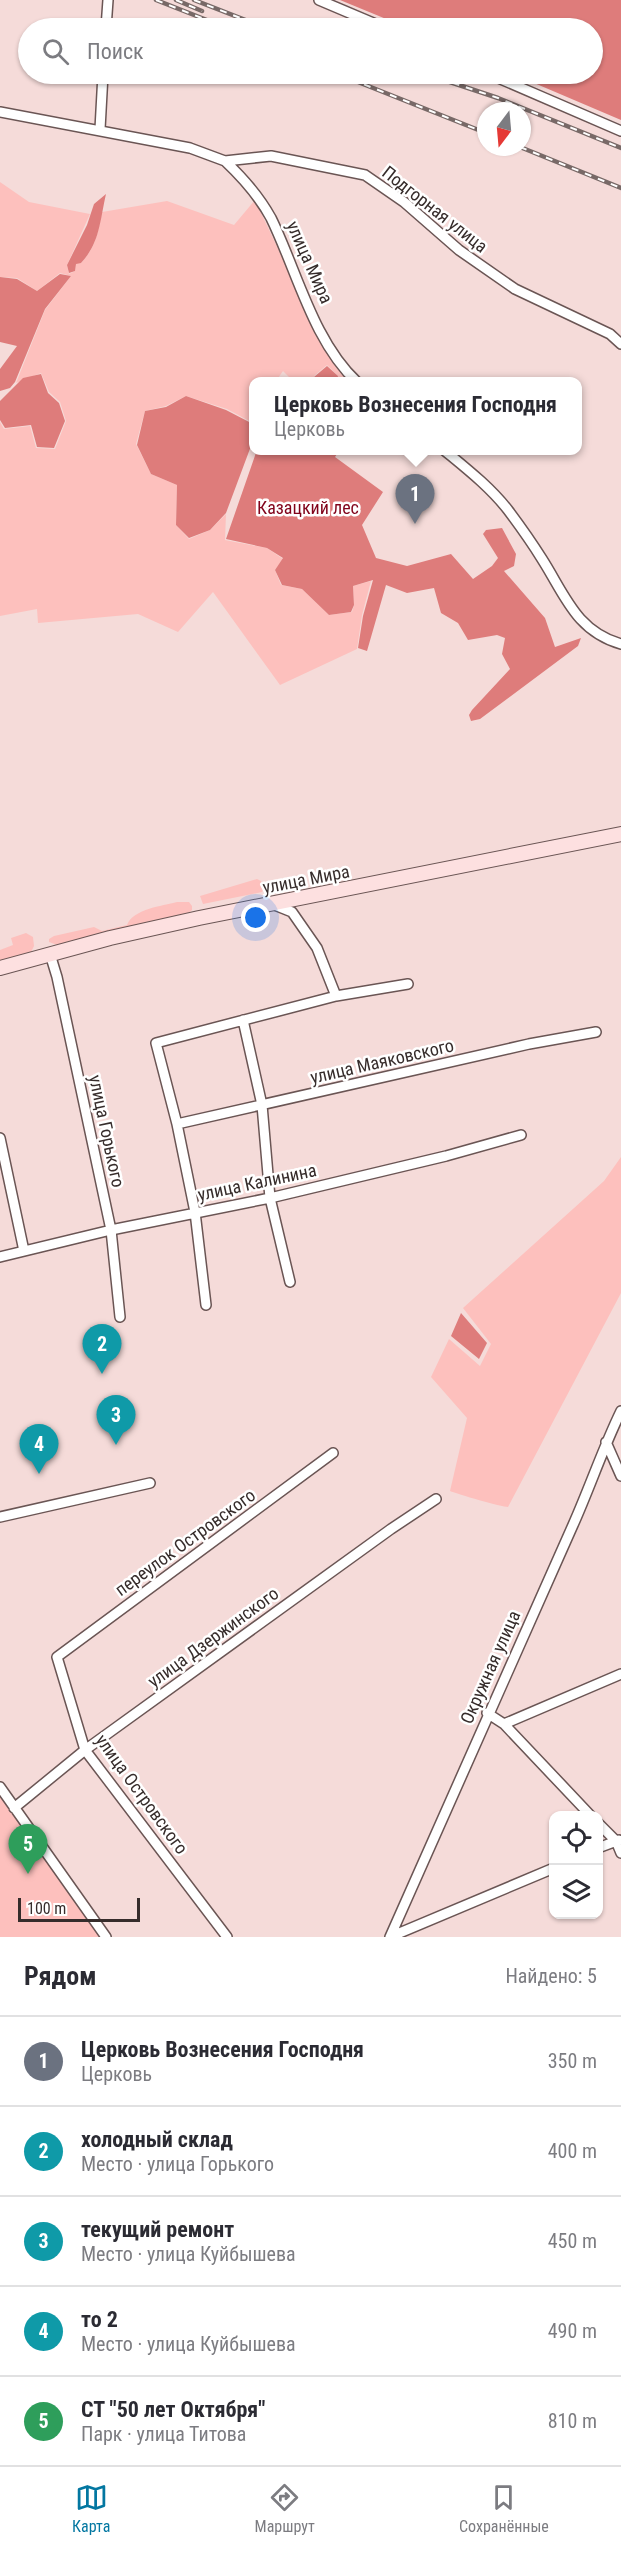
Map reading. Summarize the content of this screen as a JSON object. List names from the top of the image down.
{
  "streets": {
    "main road": ["улица Мира"],
    "street": [
      "Подгорная улица",
      "улица Маяковского",
      "улица Горького",
      "улица Калинина",
      "переулок Островского",
      "улица Дзержинского",
      "Окружная улица",
      "улица Островского"
    ]
  },
  "crossings": [
    ["Подгорная улица", "улица Мира"],
    ["улица Мира", "улица Горького"],
    ["улица Горького", "улица Калинина"],
    ["переулок Островского", "улица Островского"],
    ["улица Дзержинского", "улица Островского"]
  ],
  "parks": ["Казацкий лес"],
  "scale_bar": "100 m",
  "north": "bottom",
  "page": {
    "search": "Поиск",
    "popup": ["Церковь Вознесения Господня", "Церковь"],
    "pins": [
      "1",
      "2",
      "3",
      "4",
      "5"
    ],
    "scale": "100 m",
    "heading": ["Рядом", "Найдено: 5"],
    "list": [
      {
        "mark": "1",
        "name": "Церковь Вознесения Господня",
        "note": "Церковь",
        "value": "350 m"
      },
      {
        "mark": "2",
        "name": "холодный склад",
        "note": "Место · улица Горького",
        "value": "400 m"
      },
      {
        "mark": "3",
        "name": "текущий ремонт",
        "note": "Место · улица Куйбышева",
        "value": "450 m"
      },
      {
        "mark": "4",
        "name": "то 2",
        "note": "Место · улица Куйбышева",
        "value": "490 m"
      },
      {
        "mark": "5",
        "name": "СТ \"50 лет Октября\"",
        "note": "Парк · улица Титова",
        "value": "810 m"
      }
    ],
    "nav": ["Карта", "Маршрут", "Сохранённые"]
  }
}
